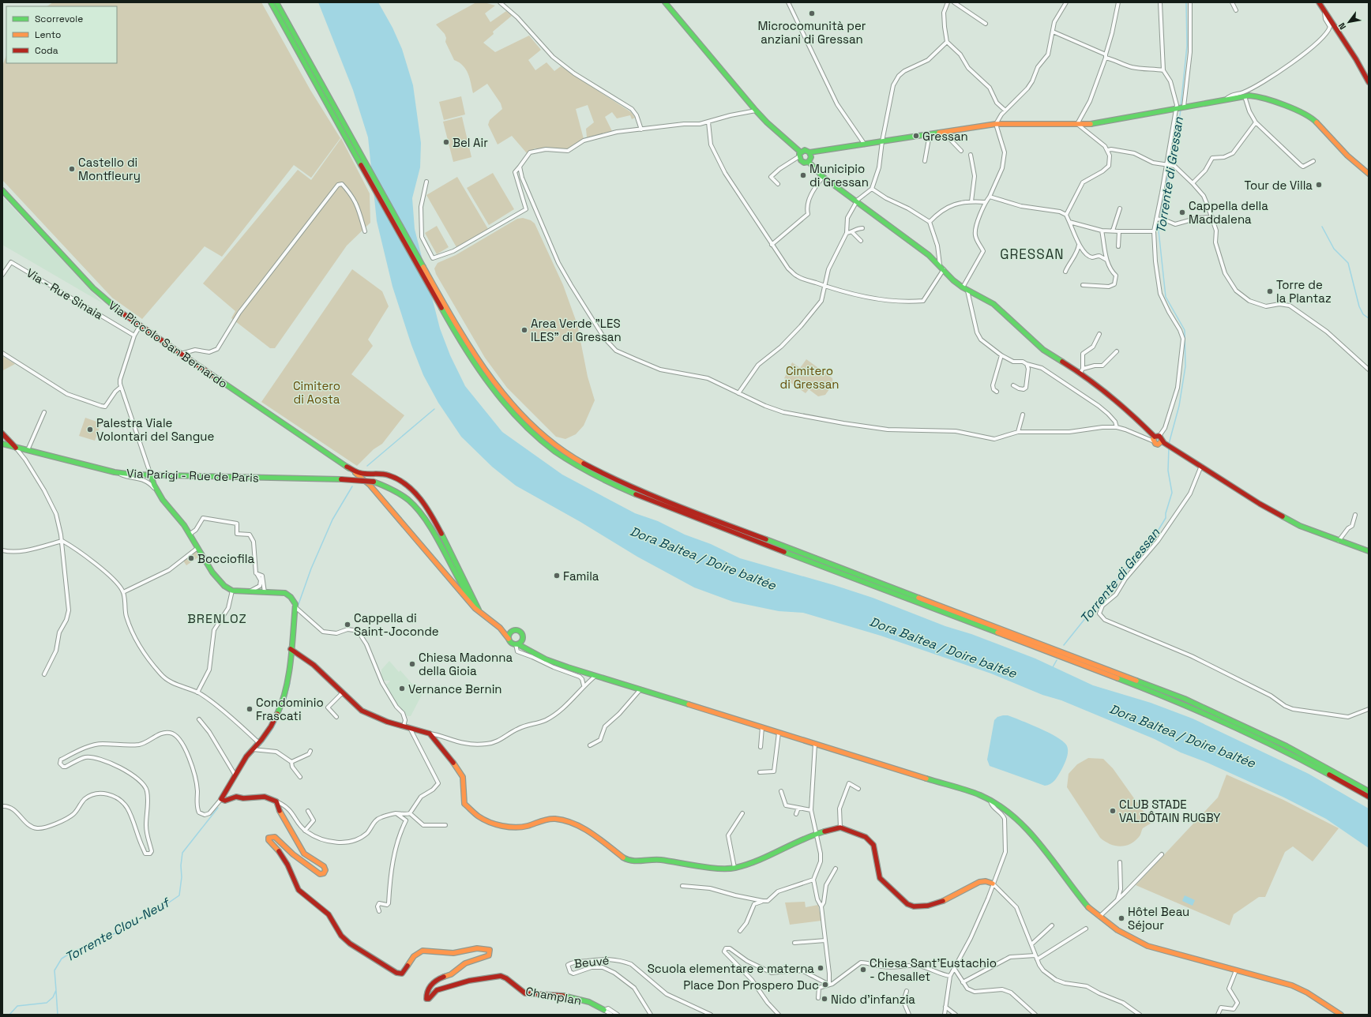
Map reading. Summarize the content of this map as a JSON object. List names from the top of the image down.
{
  "streets": {
    "main road": ["Via Piccolo San Bernardo", "Via Parigi - Rue de Paris", "Champlan"],
    "street": ["Via - Rue Sinaia", "Beuvé"]
  },
  "crossings": [
    ["Via Piccolo San Bernardo", "Via Parigi - Rue de Paris"]
  ],
  "districts": ["GRESSAN", "BRENLOZ"],
  "water": ["Torrente di Gressan", "Dora Baltea / Doire baltée", "Torrente Clou-Neuf"],
  "parks": ["Cimitero di Gressan", "Cimitero di Aosta"],
  "places": [
    "Microcomunità per anziani di Gressan",
    "Gressan",
    "Bel Air",
    "Castello di Montfleury",
    "Municipio di Gressan",
    "Tour de Villa",
    "Cappella della Maddalena",
    "Torre de la Plantaz",
    "Area Verde \"LES ILES\" di Gressan",
    "Palestra Viale Volontari del Sangue",
    "Bocciofila",
    "Famila",
    "Cappella di Saint-Joconde",
    "Chiesa Madonna della Gioia",
    "Vernance Bernin",
    "Condominio Frascati",
    "CLUB STADE VALDÔTAIN RUGBY",
    "Hôtel Beau Séjour",
    "Scuola elementare e materna",
    "Chiesa Sant'Eustachio - Chesallet",
    "Place Don Prospero Duc",
    "Nido d'infanzia"
  ],
  "legend": ["Scorrevole", "Lento", "Coda"],
  "north": "bottom left"
}
